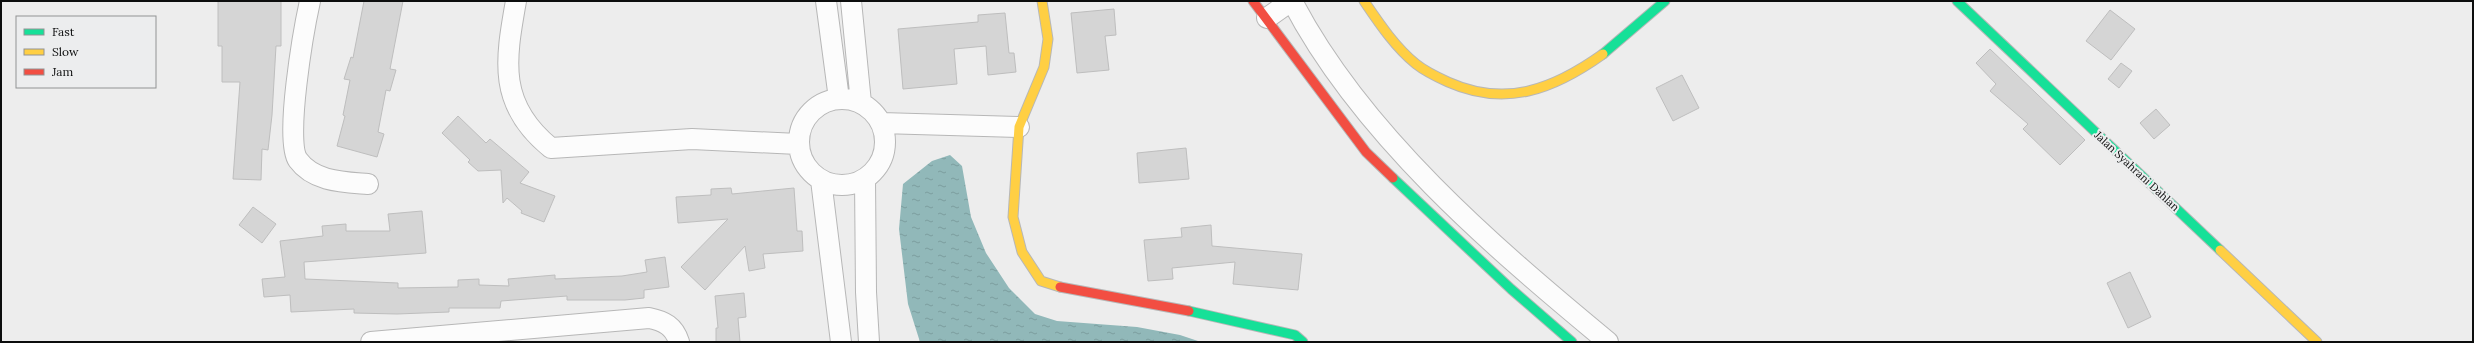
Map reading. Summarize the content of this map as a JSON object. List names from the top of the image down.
{
  "streets": {
    "street": ["Jalan Syahrani Dahlan"]
  },
  "legend": ["Fast", "Slow", "Jam"]
}
